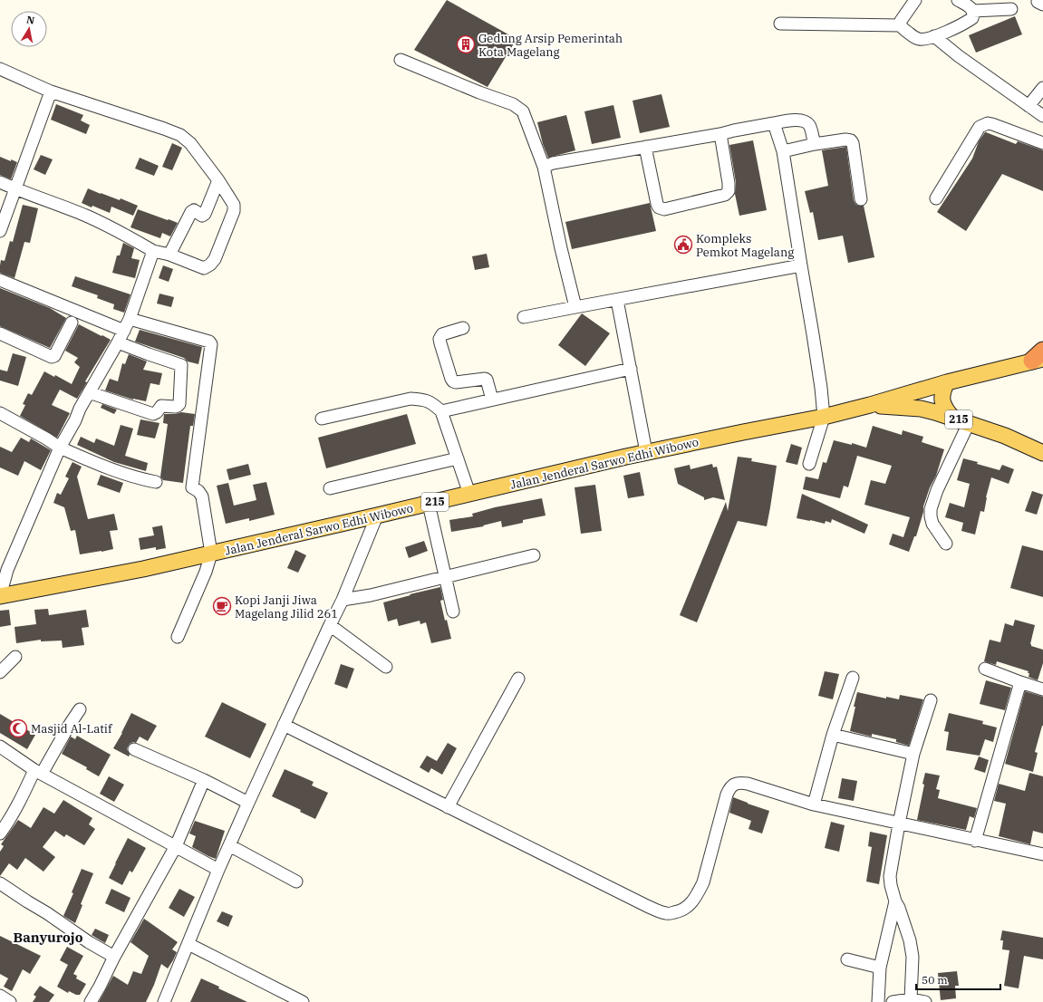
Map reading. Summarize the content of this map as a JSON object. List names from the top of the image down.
{
  "streets": {
    "main road": ["215", "Jalan Jenderal Sarwo Edhi Wibowo"]
  },
  "crossings": [
    ["215", "Jalan Jenderal Sarwo Edhi Wibowo"]
  ],
  "districts": ["Banyurojo"],
  "places": {
    "building": ["Gedung Arsip Pemerintah Kota Magelang"],
    "public building": ["Kompleks Pemkot Magelang"],
    "cafe": ["Kopi Janji Jiwa Magelang Jilid 261"],
    "mosque": ["Masjid Al-Latif"]
  },
  "scale_bar": "50 m",
  "north": "top"
}
